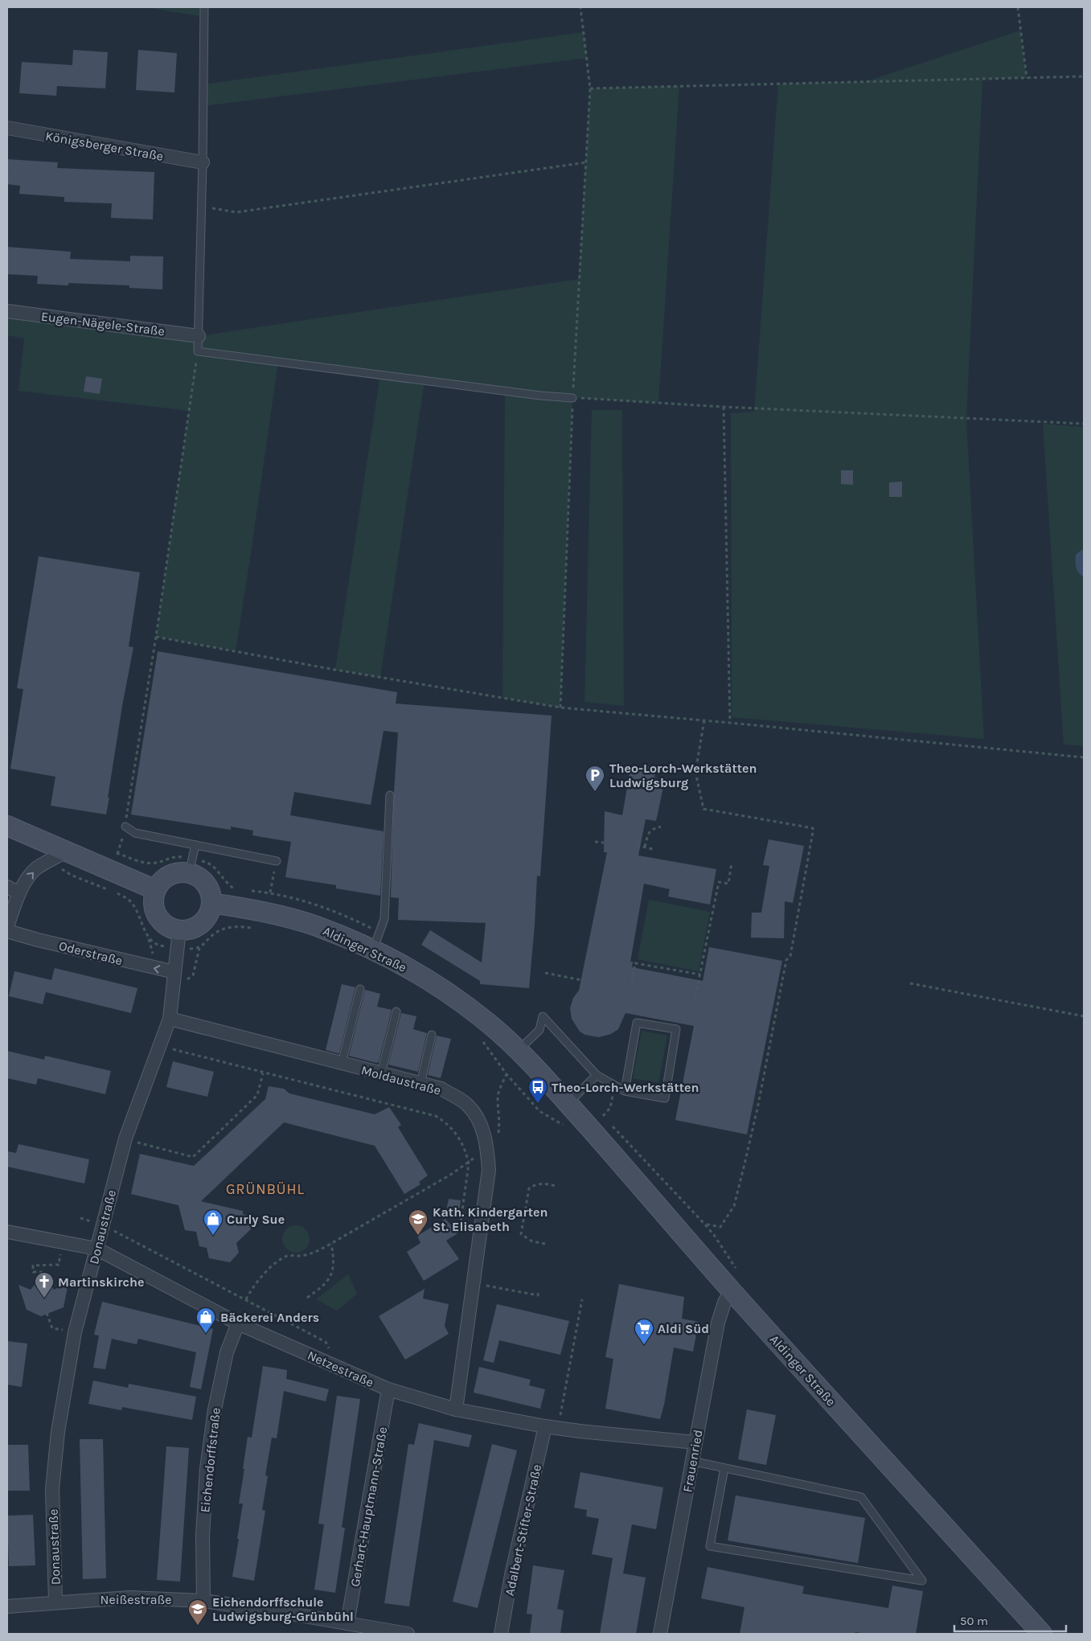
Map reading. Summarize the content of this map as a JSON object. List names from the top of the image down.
{
  "streets": {
    "main road": ["Aldinger Straße"],
    "street": [
      "Königsberger Straße",
      "Eugen-Nägele-Straße",
      "Oderstraße",
      "Moldaustraße",
      "Donaustraße",
      "Netzestraße",
      "Eichendorffstraße",
      "Frauenried",
      "Gerhart-Hauptmann-Straße",
      "Adalbert-Stifter-Straße",
      "Neißestraße"
    ]
  },
  "crossings": [
    ["Aldinger Straße", "Donaustraße"],
    ["Aldinger Straße", "Frauenried"],
    ["Oderstraße", "Donaustraße"],
    ["Moldaustraße", "Donaustraße"],
    ["Moldaustraße", "Netzestraße"],
    ["Donaustraße", "Netzestraße"],
    ["Donaustraße", "Neißestraße"],
    ["Netzestraße", "Eichendorffstraße"],
    ["Netzestraße", "Frauenried"],
    ["Netzestraße", "Gerhart-Hauptmann-Straße"],
    ["Netzestraße", "Adalbert-Stifter-Straße"],
    ["Eichendorffstraße", "Neißestraße"],
    ["Gerhart-Hauptmann-Straße", "Neißestraße"]
  ],
  "one_way": ["Oderstraße"],
  "districts": ["GRÜNBÜHL"],
  "places": {
    "parking": ["Theo-Lorch-Werkstätten Ludwigsburg"],
    "bus stop": ["Theo-Lorch-Werkstätten"],
    "shop": ["Curly Sue", "Bäckerei Anders"],
    "school or university": ["Kath. Kindergarten St. Elisabeth", "Eichendorffschule Ludwigsburg-Grünbühl"],
    "church": ["Martinskirche"],
    "supermarket": ["Aldi Süd"]
  },
  "scale_bar": "50 m"
}
